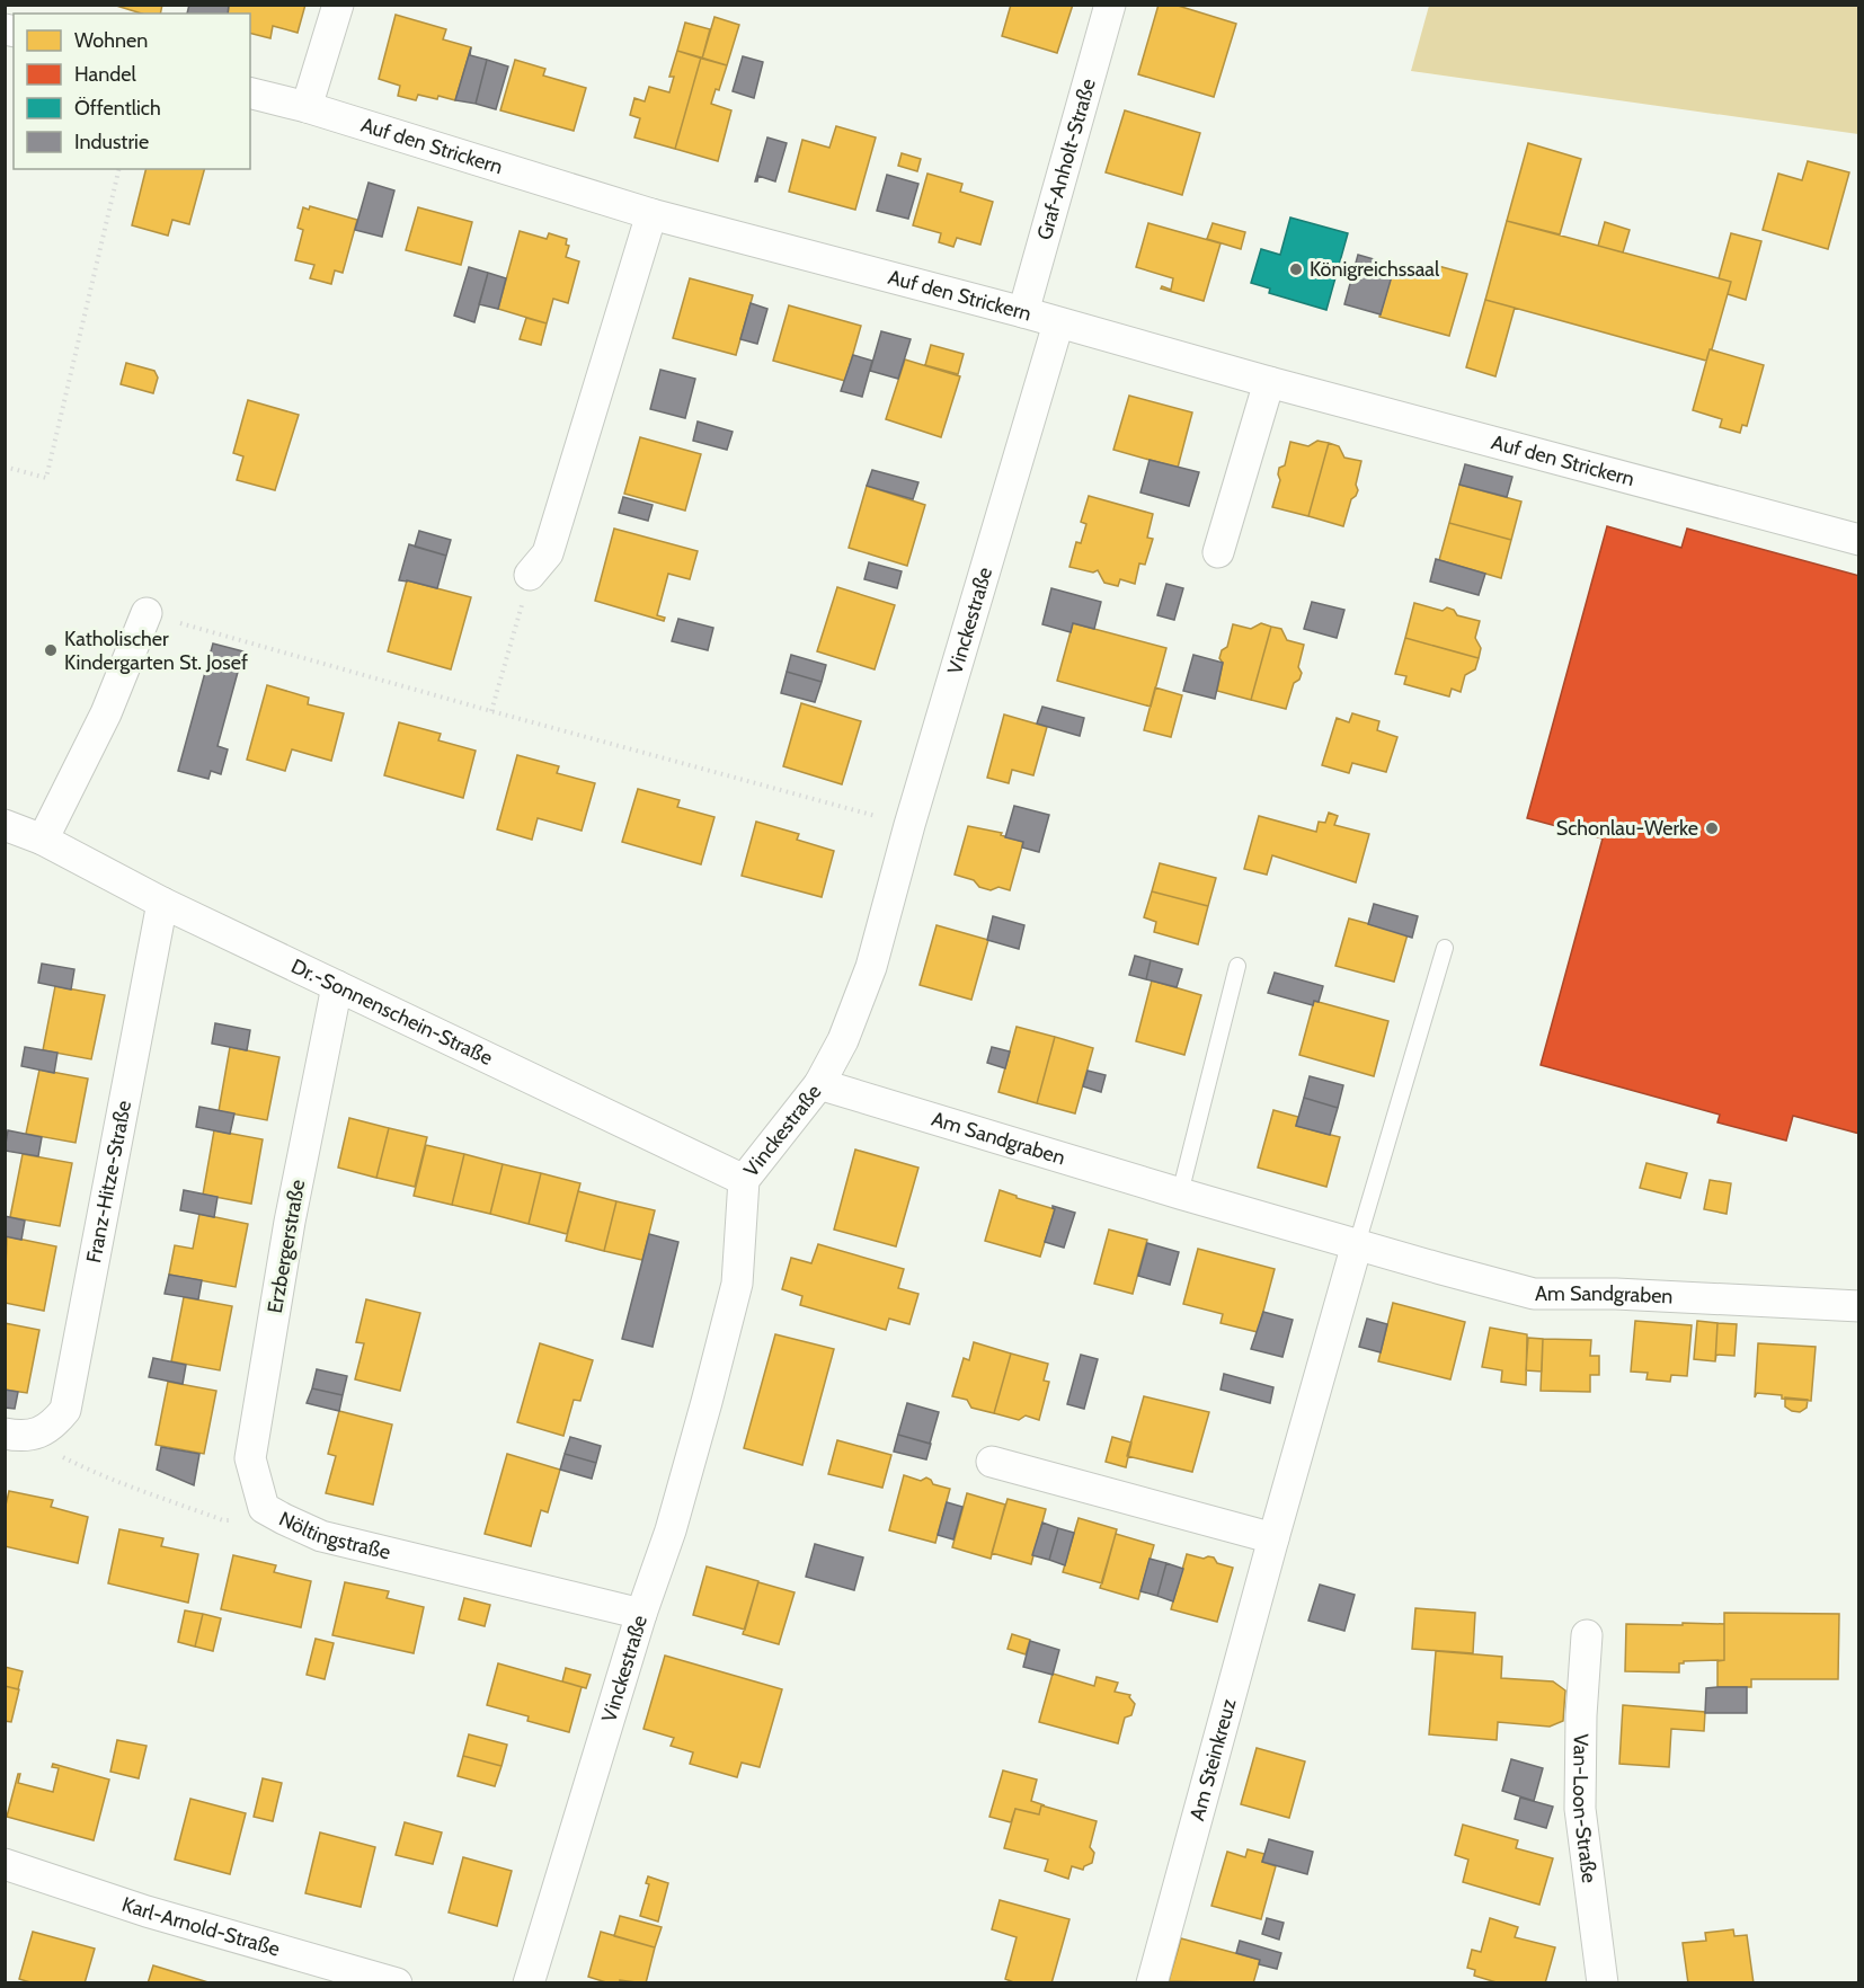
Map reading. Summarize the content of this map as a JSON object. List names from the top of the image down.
{
  "streets": {
    "street": [
      "Auf den Strickern",
      "Graf-Anholt-Straße",
      "Vinckestraße",
      "Dr.-Sonnenschein-Straße",
      "Am Sandgraben",
      "Franz-Hitze-Straße",
      "Erzbergerstraße",
      "Nöltingstraße",
      "Am Steinkreuz",
      "Van-Loon-Straße",
      "Karl-Arnold-Straße"
    ]
  },
  "crossings": [
    ["Auf den Strickern", "Graf-Anholt-Straße"],
    ["Auf den Strickern", "Vinckestraße"],
    ["Vinckestraße", "Dr.-Sonnenschein-Straße"],
    ["Vinckestraße", "Am Sandgraben"],
    ["Vinckestraße", "Nöltingstraße"],
    ["Dr.-Sonnenschein-Straße", "Franz-Hitze-Straße"],
    ["Dr.-Sonnenschein-Straße", "Erzbergerstraße"],
    ["Am Sandgraben", "Am Steinkreuz"],
    ["Franz-Hitze-Straße", "Nöltingstraße"],
    ["Erzbergerstraße", "Nöltingstraße"]
  ],
  "places": ["Königreichssaal", "Katholischer Kindergarten St. Josef", "Schonlau-Werke"],
  "legend": [
    "Wohnen",
    "Handel",
    "Öffentlich",
    "Industrie"
  ]
}
